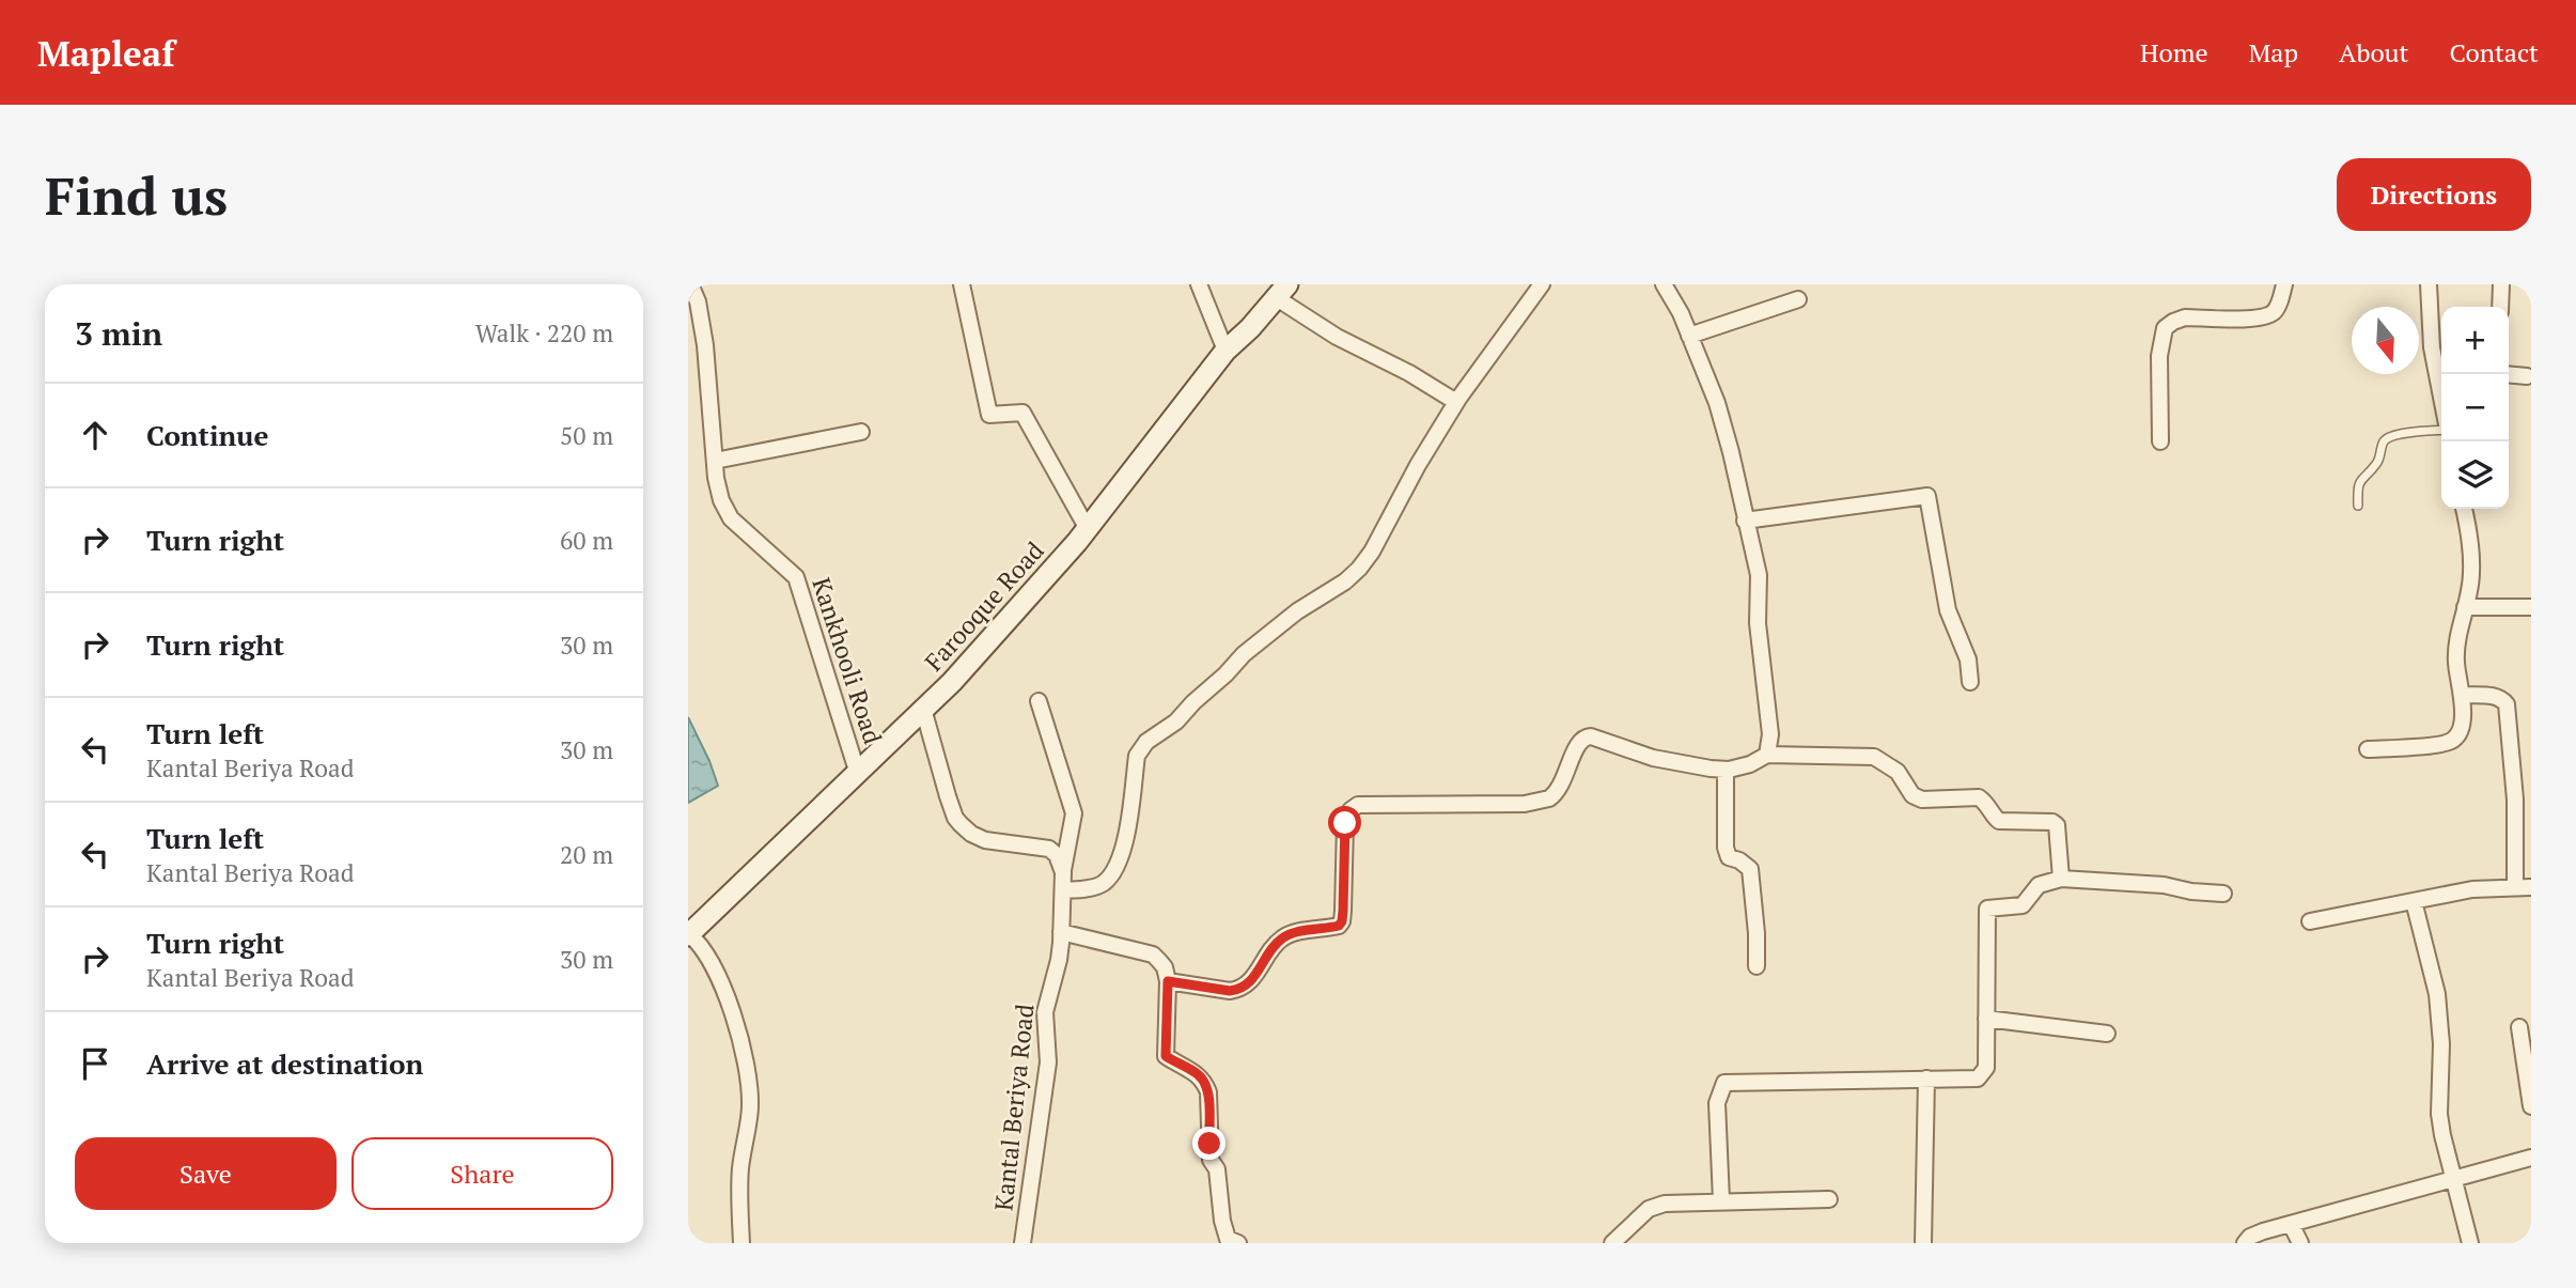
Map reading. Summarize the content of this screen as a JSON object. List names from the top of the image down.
{
  "streets": {
    "main road": ["Farooque Road"],
    "street": ["Kankhooli Road", "Kantal Beriya Road"]
  },
  "crossings": [
    ["Farooque Road", "Kankhooli Road"]
  ],
  "north": "bottom",
  "page": {
    "header": "Mapleaf",
    "nav": [
      "Home",
      "Map",
      "About",
      "Contact"
    ],
    "buttons": [
      "Directions",
      ["Save", "Share"]
    ],
    "title": "Find us",
    "heading": ["3 min", "Walk · 220 m"],
    "map_buttons": ["+", "−"],
    "list": [
      ["Continue", "50 m"],
      ["Turn right", "60 m"],
      ["Turn right", "30 m"],
      ["Turn left", "Kantal Beriya Road", "30 m"],
      ["Turn left", "Kantal Beriya Road", "20 m"],
      ["Turn right", "Kantal Beriya Road", "30 m"],
      "Arrive at destination"
    ]
  }
}
